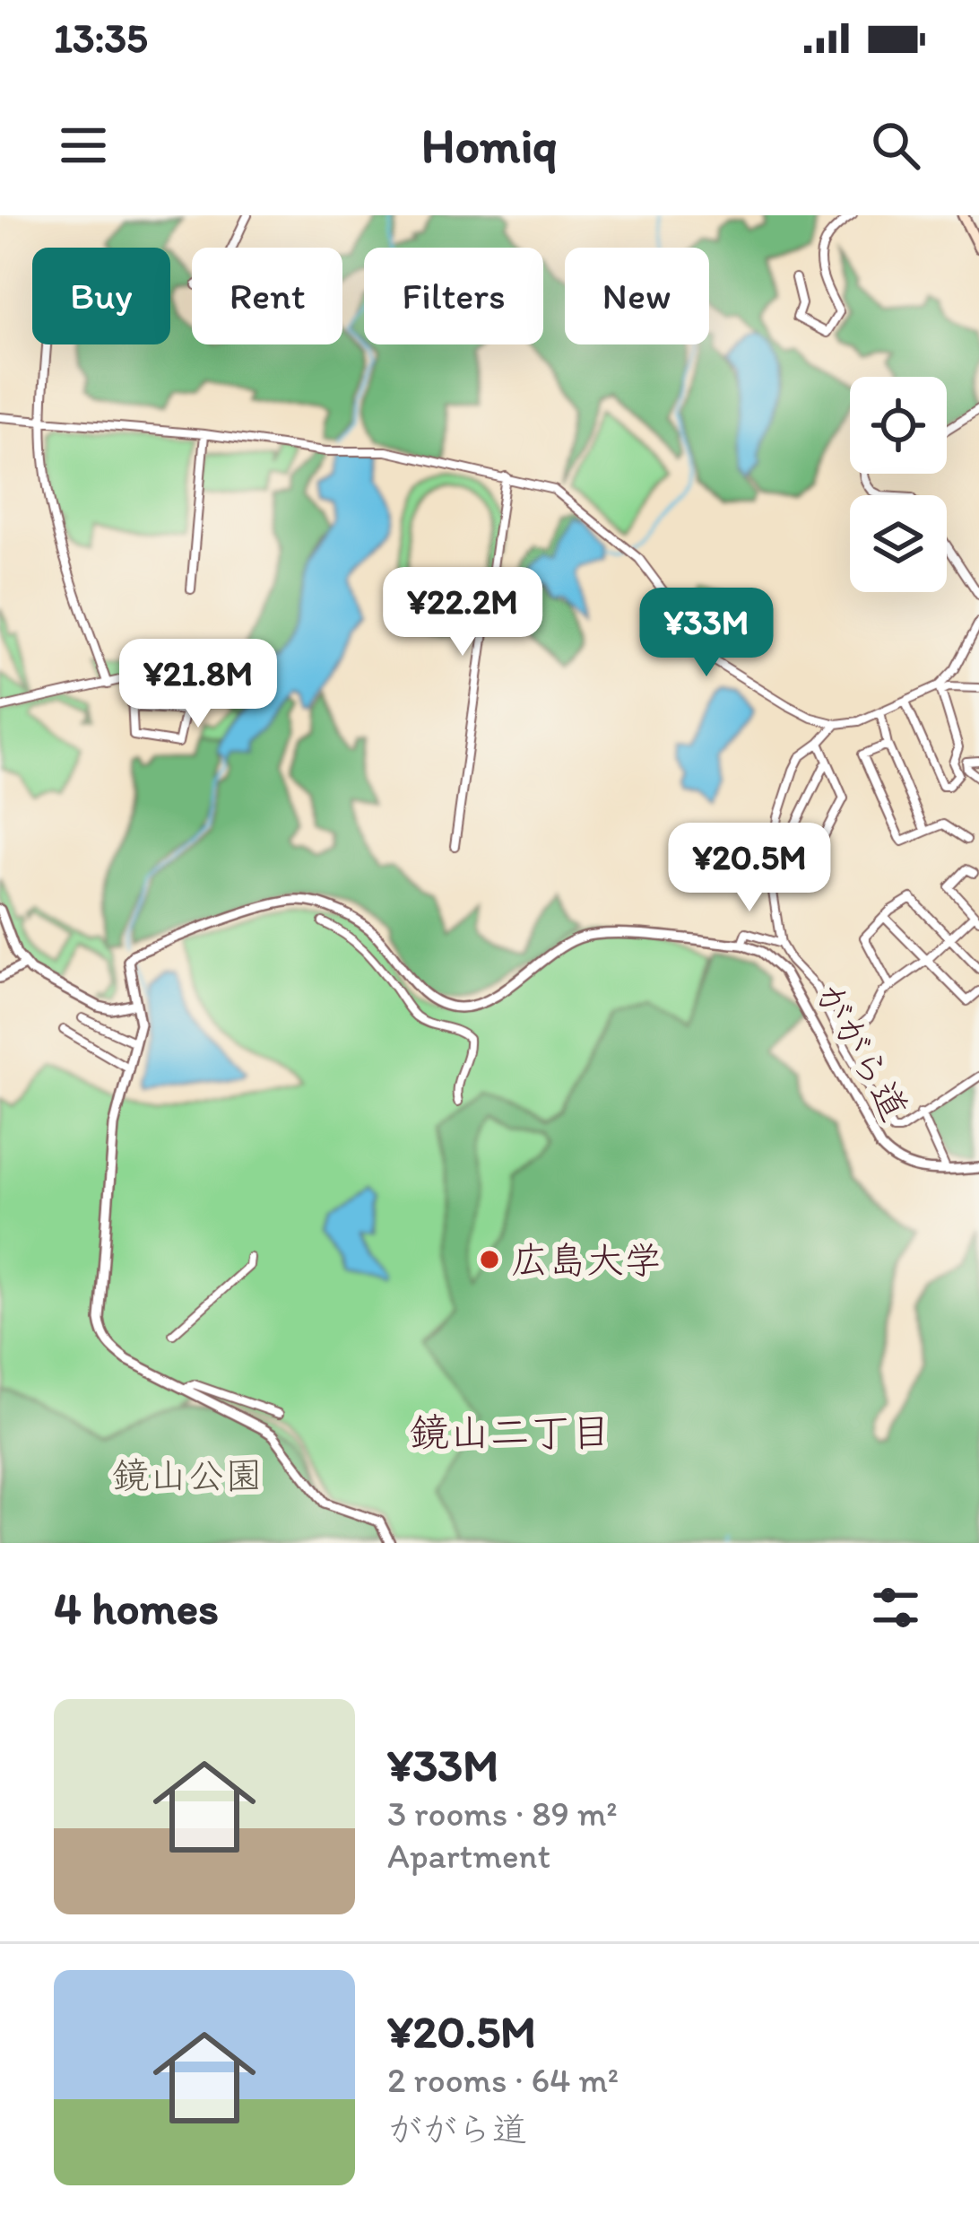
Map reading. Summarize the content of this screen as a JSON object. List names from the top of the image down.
{
  "streets": {
    "street": ["ががら道"]
  },
  "districts": ["鏡山二丁目"],
  "parks": ["鏡山公園"],
  "places": ["広島大学"],
  "page": {
    "status": "13:35",
    "header": "Homiq",
    "chip": [
      "Buy",
      "Rent",
      "Filters",
      "New"
    ],
    "price": [
      "¥22.2M",
      "¥33M",
      "¥21.8M",
      "¥20.5M"
    ],
    "heading": "4 homes",
    "list": [
      {
        "name": "¥33M",
        "note": "3 rooms · 89 m² · Apartment"
      },
      {
        "name": "¥20.5M",
        "note": "2 rooms · 64 m² · ががら道"
      }
    ]
  }
}
